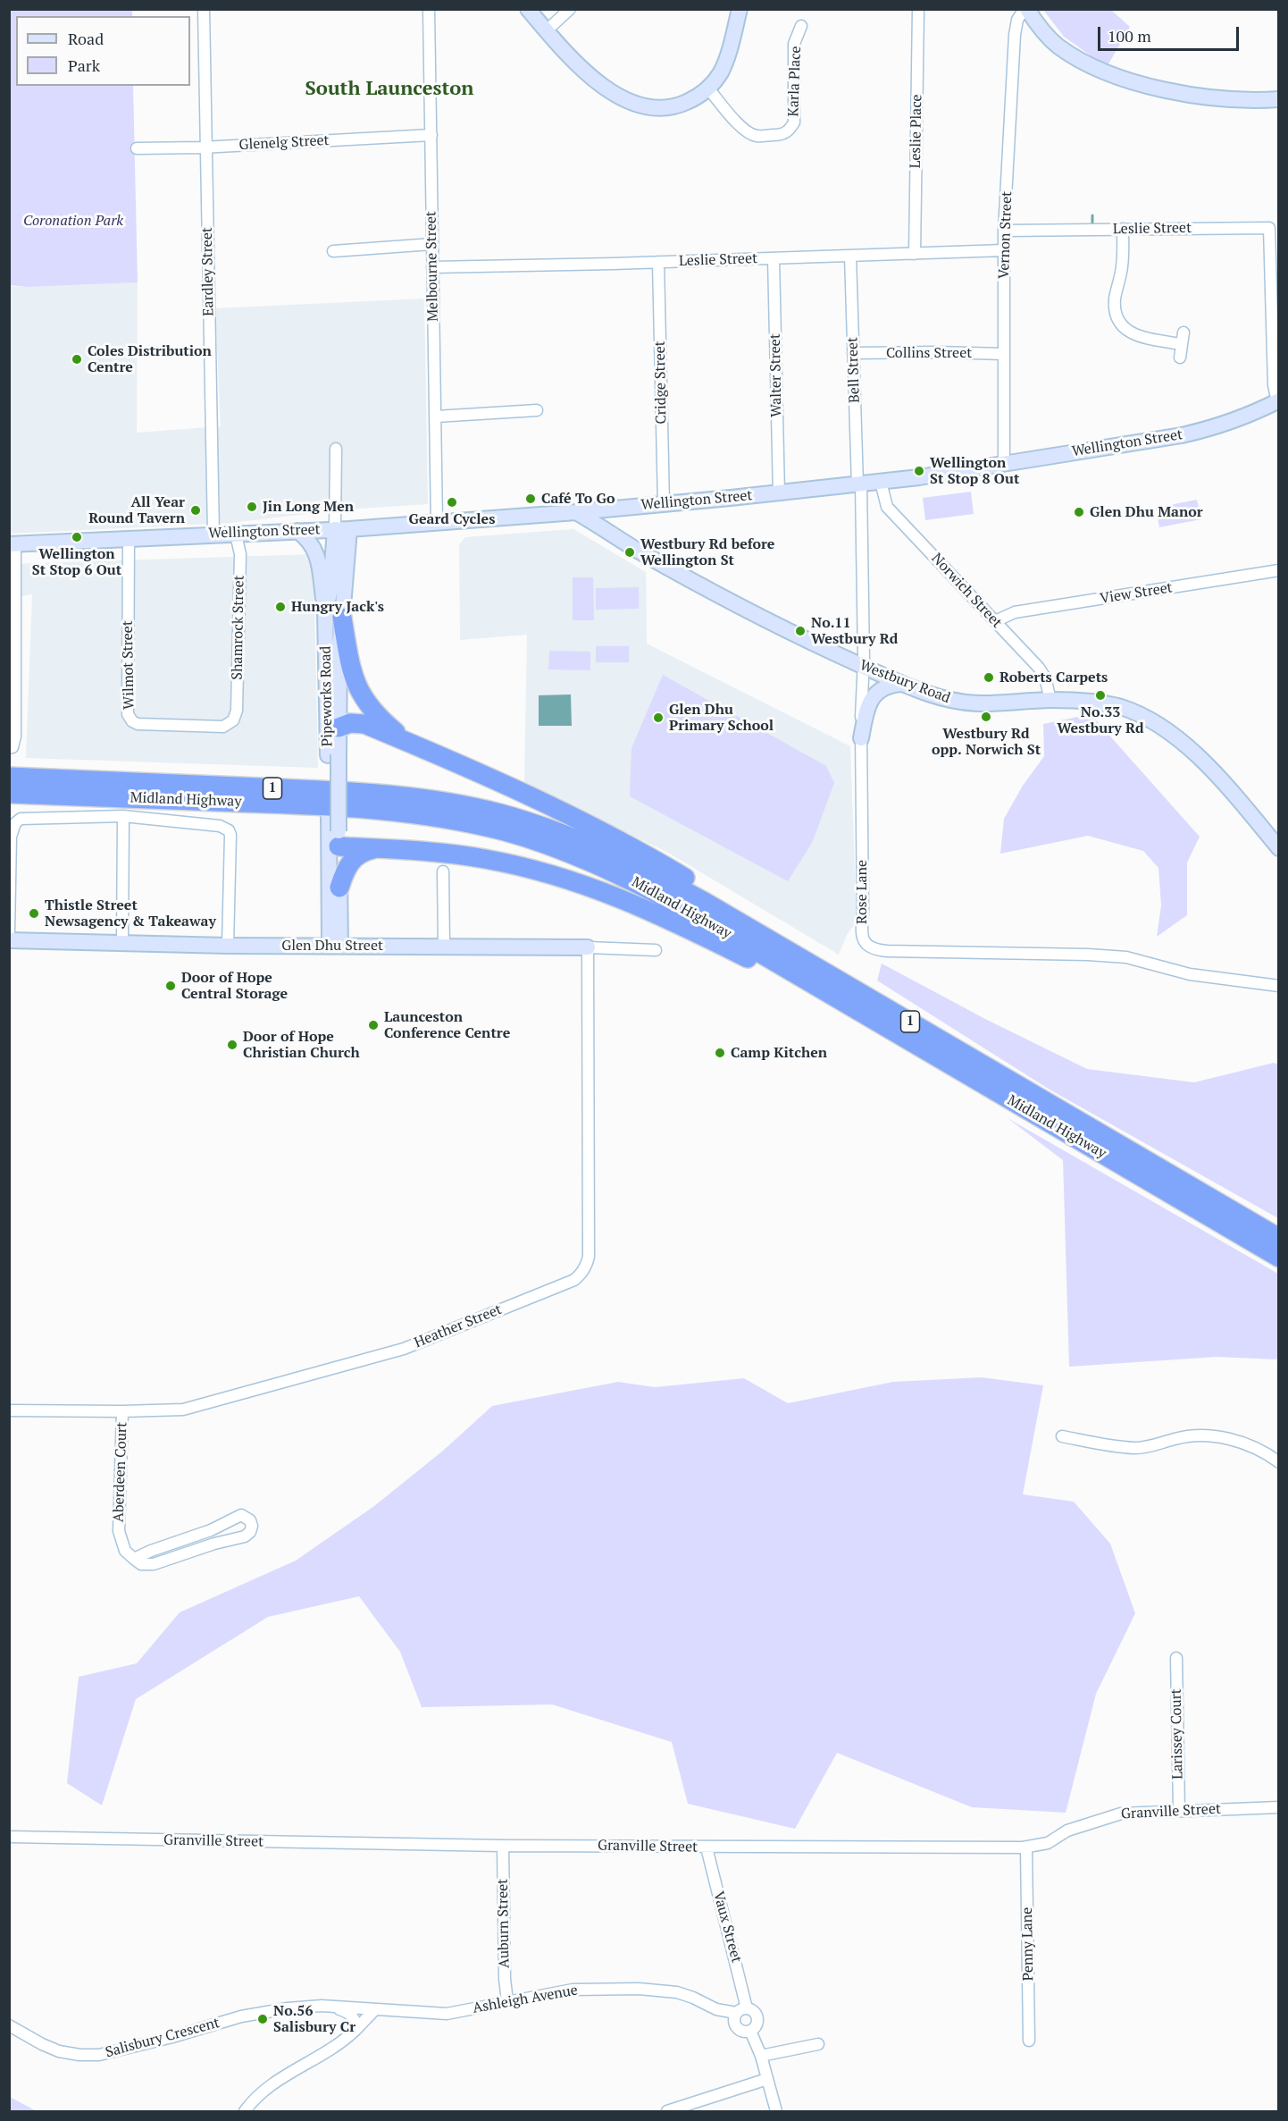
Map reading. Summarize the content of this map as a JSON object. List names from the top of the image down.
{
  "streets": {
    "highway": ["1", "Midland Highway"],
    "main road": [
      "Wellington Street",
      "Westbury Road",
      "Pipeworks Road",
      "Glen Dhu Street"
    ],
    "street": [
      "Karla Place",
      "Leslie Place",
      "Glenelg Street",
      "Leslie Street",
      "Vernon Street",
      "Melbourne Street",
      "Eardley Street",
      "Collins Street",
      "Bell Street",
      "Walter Street",
      "Cridge Street",
      "Norwich Street",
      "View Street",
      "Shamrock Street",
      "Wilmot Street",
      "Rose Lane",
      "Heather Street",
      "Aberdeen Court",
      "Larissey Court",
      "Granville Street",
      "Auburn Street",
      "Vaux Street",
      "Penny Lane",
      "Ashleigh Avenue",
      "Salisbury Crescent"
    ]
  },
  "crossings": [
    ["Leslie Place", "Leslie Street"],
    ["Glenelg Street", "Melbourne Street"],
    ["Glenelg Street", "Eardley Street"],
    ["Leslie Street", "Vernon Street"],
    ["Leslie Street", "Melbourne Street"],
    ["Leslie Street", "Bell Street"],
    ["Leslie Street", "Walter Street"],
    ["Leslie Street", "Cridge Street"],
    ["Leslie Street", "Wellington Street"],
    ["Vernon Street", "Collins Street"],
    ["Vernon Street", "Wellington Street"],
    ["Melbourne Street", "Wellington Street"],
    ["Eardley Street", "Wellington Street"],
    ["Collins Street", "Bell Street"],
    ["Bell Street", "Wellington Street"],
    ["Bell Street", "Rose Lane"],
    ["Walter Street", "Wellington Street"],
    ["Cridge Street", "Wellington Street"],
    ["Wellington Street", "Norwich Street"],
    ["Wellington Street", "Shamrock Street"],
    ["Wellington Street", "Wilmot Street"],
    ["Wellington Street", "Westbury Road"],
    ["Wellington Street", "Pipeworks Road"],
    ["Wellington Street", "Rose Lane"],
    ["Norwich Street", "View Street"],
    ["Norwich Street", "Westbury Road"],
    ["Shamrock Street", "Wilmot Street"],
    ["Westbury Road", "Rose Lane"],
    ["Pipeworks Road", "Glen Dhu Street"],
    ["Glen Dhu Street", "Heather Street"],
    ["Heather Street", "Aberdeen Court"],
    ["Larissey Court", "Granville Street"],
    ["Granville Street", "Auburn Street"],
    ["Granville Street", "Vaux Street"],
    ["Granville Street", "Penny Lane"],
    ["Auburn Street", "Ashleigh Avenue"],
    ["Vaux Street", "Ashleigh Avenue"],
    ["Ashleigh Avenue", "Salisbury Crescent"]
  ],
  "districts": ["South Launceston"],
  "parks": ["Coronation Park"],
  "places": [
    "Coles Distribution Centre",
    "Wellington St Stop 8 Out",
    "Café To Go",
    "Geard Cycles",
    "Jin Long Men",
    "All Year Round Tavern",
    "Glen Dhu Manor",
    "Wellington St Stop 6 Out",
    "Westbury Rd before Wellington St",
    "Hungry Jack's",
    "No.11 Westbury Rd",
    "Roberts Carpets",
    "No.33 Westbury Rd",
    "Westbury Rd opp. Norwich St",
    "Glen Dhu Primary School",
    "Thistle Street Newsagency & Takeaway",
    "Door of Hope Central Storage",
    "Launceston Conference Centre",
    "Door of Hope Christian Church",
    "Camp Kitchen",
    "No.56 Salisbury Cr"
  ],
  "legend": ["Road", "Park"],
  "scale_bar": "100 m"
}
